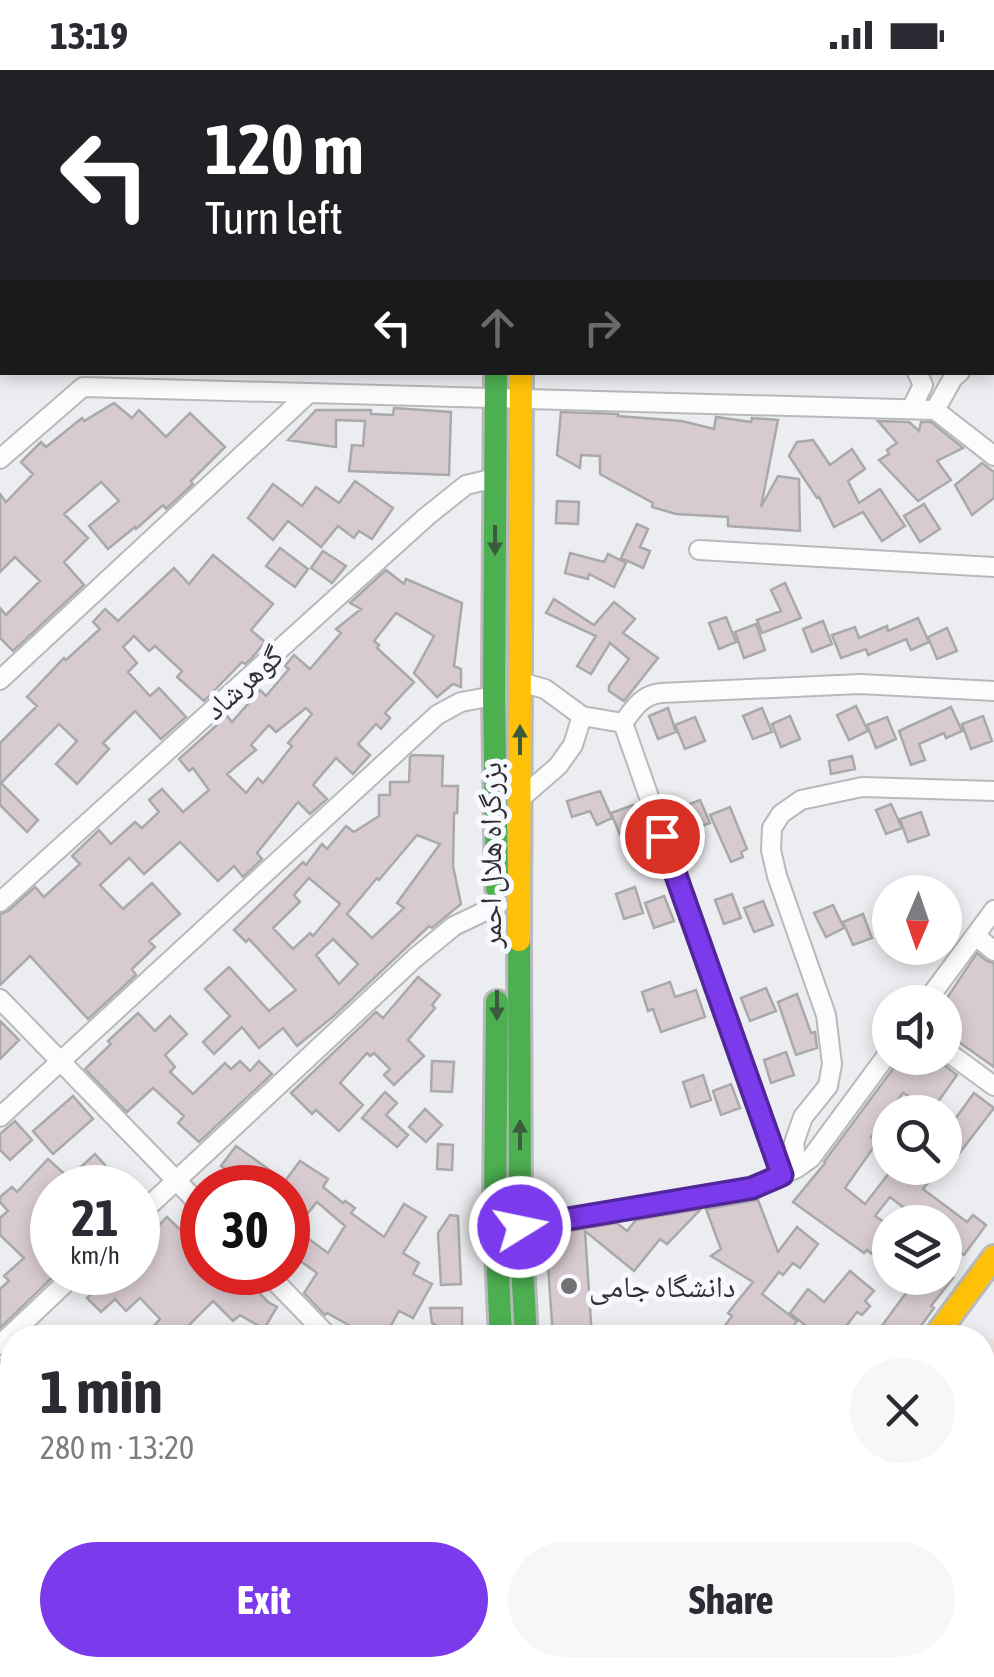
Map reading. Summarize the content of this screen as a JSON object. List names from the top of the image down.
{
  "streets": {
    "main road": ["بزرگراه هلال احمر"],
    "street": ["گوهرشاد"]
  },
  "crossings": [
    ["گوهرشاد", "بزرگراه هلال احمر"]
  ],
  "places": ["دانشگاه جامی"],
  "north": "bottom",
  "page": {
    "status": "13:19",
    "turn": ["120 m", "Turn left"],
    "speed": "21 km/h",
    "limit": "30",
    "heading": ["1 min", "280 m · 13:20"],
    "buttons": ["Exit", "Share"]
  }
}
